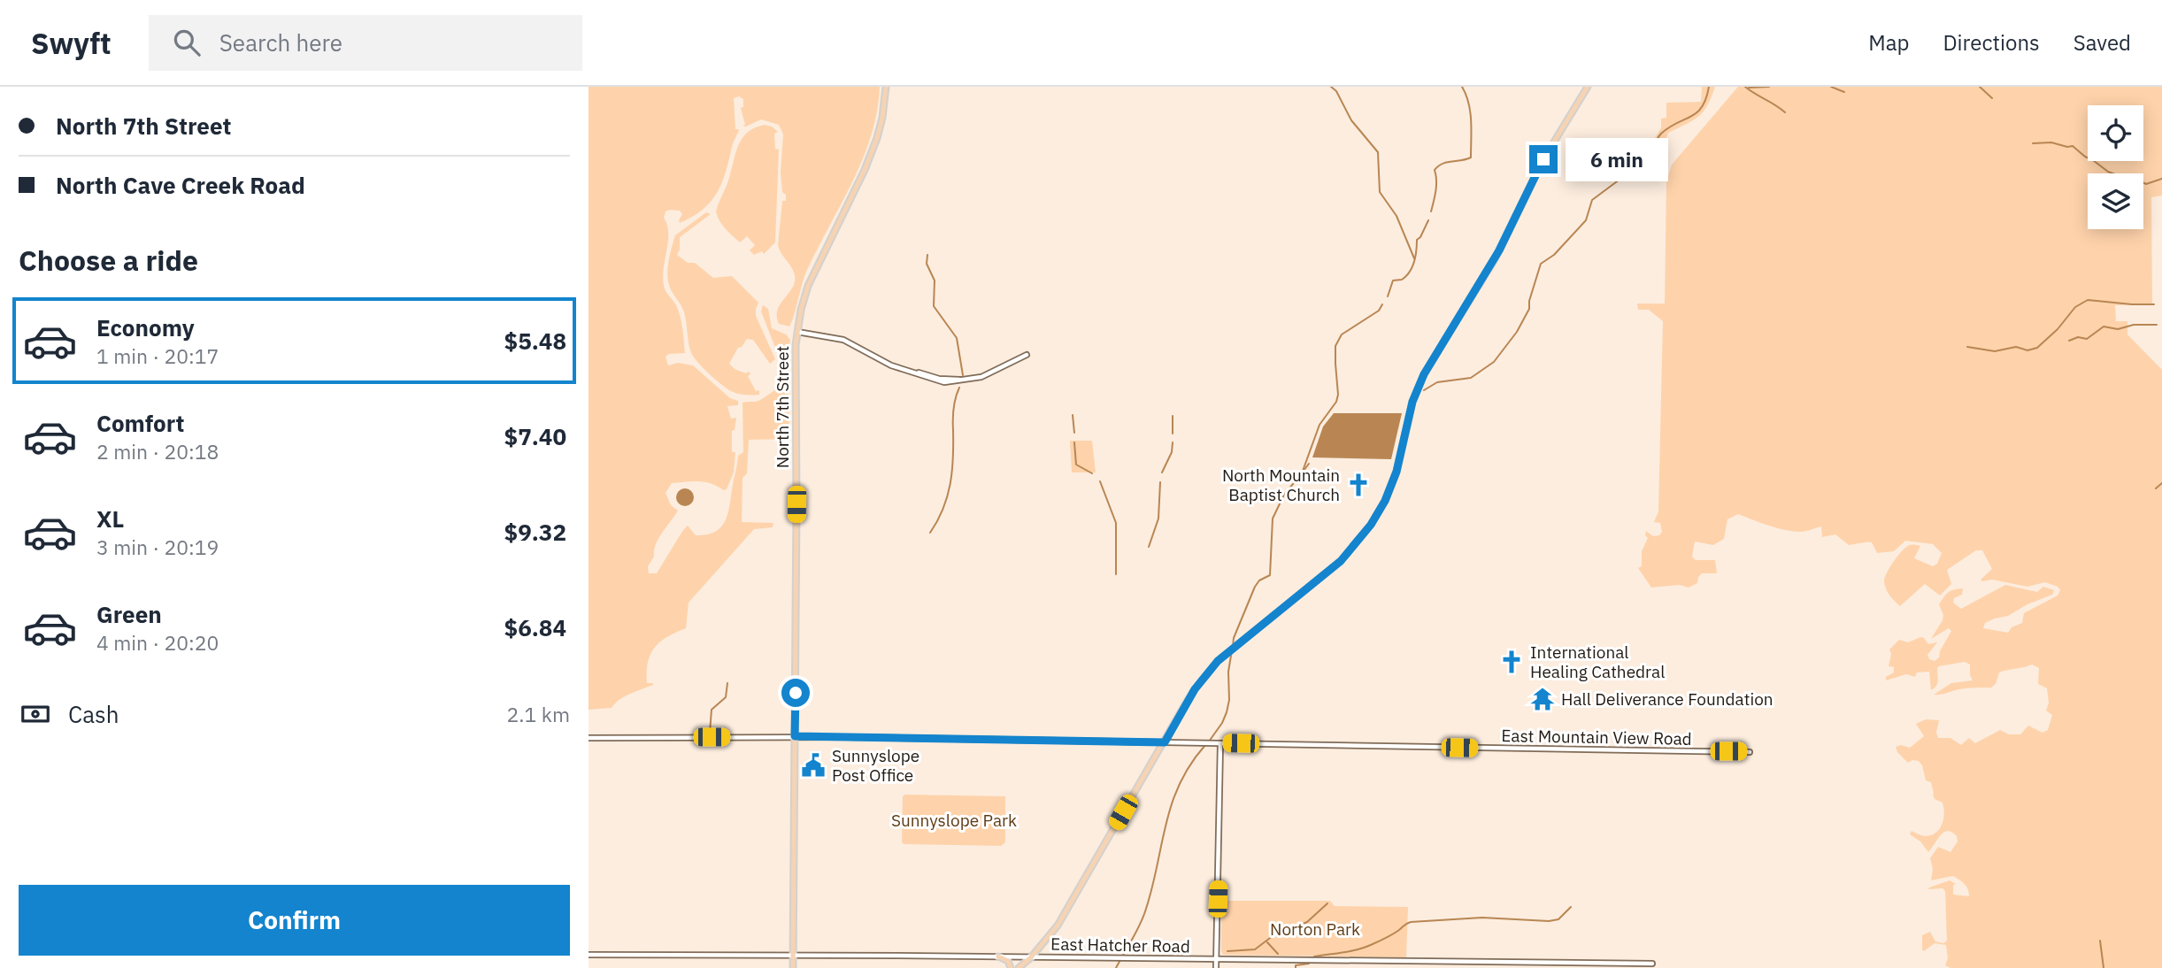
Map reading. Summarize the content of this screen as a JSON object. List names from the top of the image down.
{
  "streets": {
    "main road": ["North 7th Street"],
    "street": ["East Mountain View Road", "East Hatcher Road"]
  },
  "crossings": [
    ["North 7th Street", "East Mountain View Road"],
    ["North 7th Street", "East Hatcher Road"]
  ],
  "parks": ["Sunnyslope Park", "Norton Park"],
  "places": {
    "church": ["North Mountain Baptist Church", "International Healing Cathedral"],
    "temple": ["Hall Deliverance Foundation"],
    "public building": ["Sunnyslope Post Office"]
  },
  "page": {
    "header": "Swyft",
    "search": "Search here",
    "nav": ["Map", "Directions", "Saved"],
    "banner": ["North 7th Street", "North Cave Creek Road"],
    "bubble": "6 min",
    "heading": "Choose a ride",
    "list": [
      {
        "name": "Economy",
        "note": "1 min · 20:17",
        "value": "$5.48"
      },
      {
        "name": "Comfort",
        "note": "2 min · 20:18",
        "value": "$7.40"
      },
      {
        "name": "XL",
        "note": "3 min · 20:19",
        "value": "$9.32"
      },
      {
        "name": "Green",
        "note": "4 min · 20:20",
        "value": "$6.84"
      }
    ],
    "pay": ["Cash", "2.1 km"],
    "buttons": "Confirm"
  }
}
